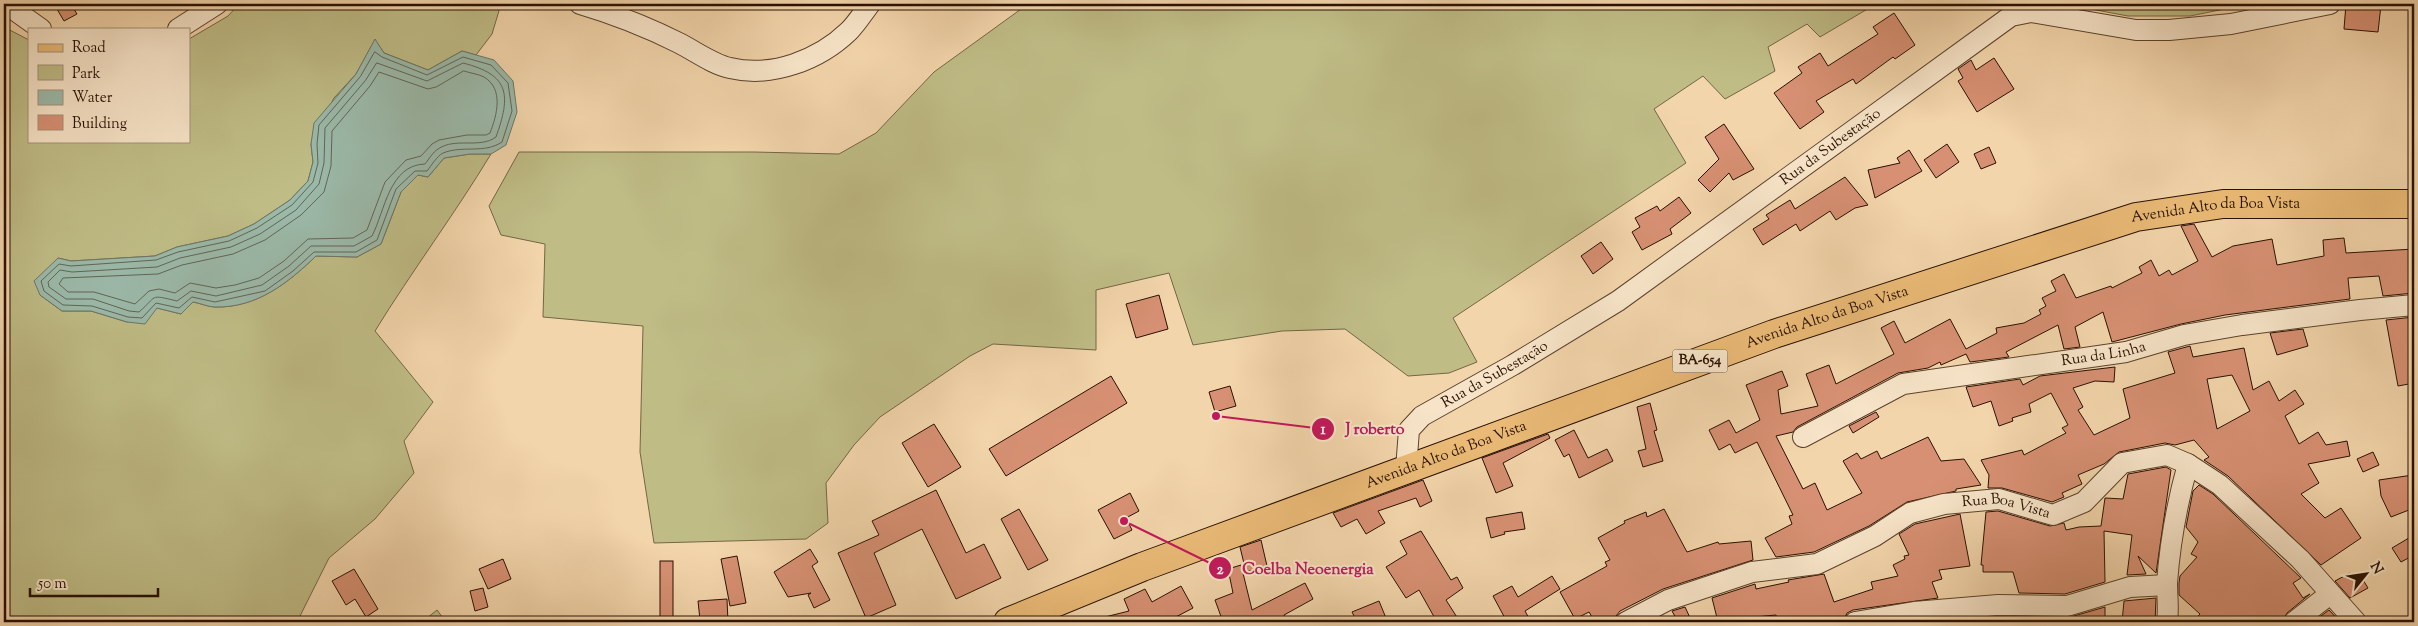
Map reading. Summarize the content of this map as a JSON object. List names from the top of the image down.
{
  "streets": {
    "main road": ["Avenida Alto da Boa Vista", "BA-654"],
    "street": ["Rua da Subestação", "Rua da Linha", "Rua Boa Vista"]
  },
  "crossings": [
    ["Rua da Subestação", "Avenida Alto da Boa Vista"]
  ],
  "places": ["J roberto", "Coelba Neoenergia"],
  "legend": [
    "Road",
    "Park",
    "Water",
    "Building"
  ],
  "scale_bar": "50 m",
  "north": "top right"
}
